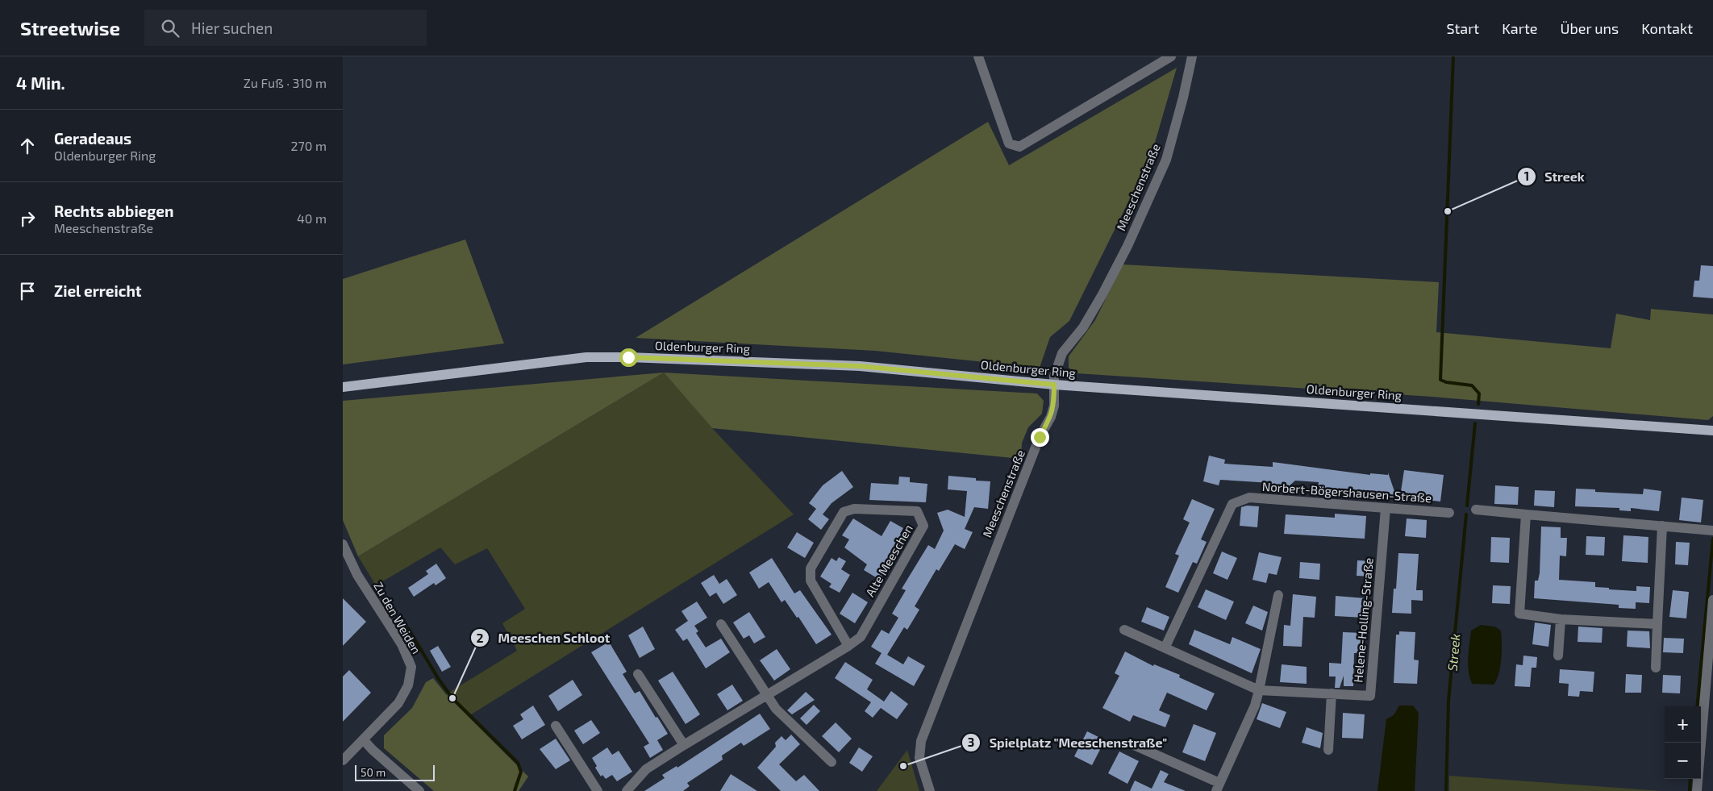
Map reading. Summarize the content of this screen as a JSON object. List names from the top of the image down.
{
  "streets": {
    "main road": ["Oldenburger Ring"],
    "street": [
      "Meeschenstraße",
      "Norbert-Bögershausen-Straße",
      "Alte Meeschen",
      "Zu den Weiden",
      "Helene-Holling-Straße"
    ]
  },
  "crossings": [
    ["Meeschenstraße", "Oldenburger Ring"],
    ["Norbert-Bögershausen-Straße", "Helene-Holling-Straße"]
  ],
  "water": ["Streek"],
  "places": ["Streek", "Meeschen Schloot", "Spielplatz \"Meeschenstraße\""],
  "scale_bar": "50 m",
  "page": {
    "header": "Streetwise",
    "search": "Hier suchen",
    "nav": [
      "Start",
      "Karte",
      "Über uns",
      "Kontakt"
    ],
    "heading": ["4 Min.", "Zu Fuß · 310 m"],
    "list": [
      ["Geradeaus", "Oldenburger Ring", "270 m"],
      ["Rechts abbiegen", "Meeschenstraße", "40 m"],
      "Ziel erreicht"
    ],
    "map_buttons": ["+", "−"],
    "scale": "50 m"
  }
}
